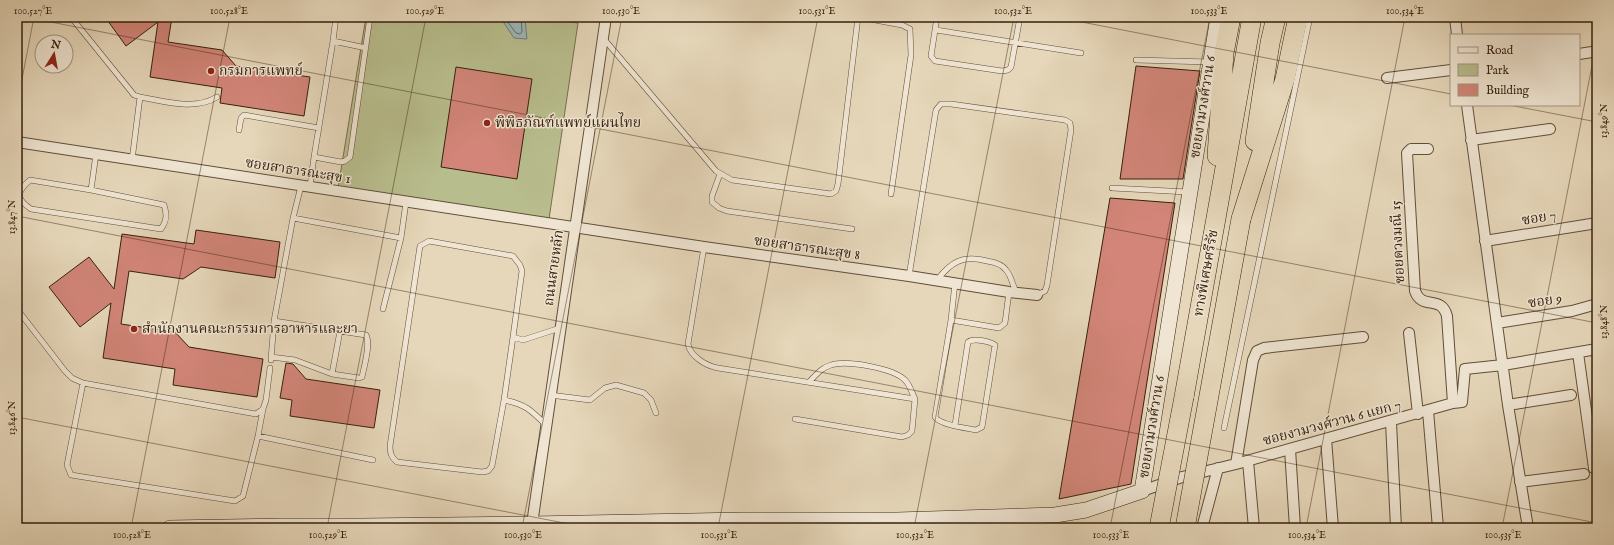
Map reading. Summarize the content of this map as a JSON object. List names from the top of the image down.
{
  "streets": {
    "highway": ["ทางพิเศษศรีรัช"],
    "street": [
      "ซอยงามวงศ์วาน 6",
      "ซอยสาธารณะสุข 1",
      "ซอย 7",
      "ซอยดวงมณี 15",
      "ซอยสาธารณะสุข 8",
      "ถนนสายหลัก",
      "ซอย 9",
      "ซอยงามวงศ์วาน 6 แยก 7"
    ]
  },
  "crossings": [
    ["ซอยงามวงศ์วาน 6", "ถนนสายหลัก"],
    ["ซอยงามวงศ์วาน 6", "ซอยงามวงศ์วาน 6 แยก 7"],
    ["ซอยสาธารณะสุข 1", "ซอยสาธารณะสุข 8"],
    ["ซอยสาธารณะสุข 1", "ถนนสายหลัก"],
    ["ซอยดวงมณี 15", "ซอยงามวงศ์วาน 6 แยก 7"],
    ["ซอยสาธารณะสุข 8", "ถนนสายหลัก"]
  ],
  "places": ["กรมการแพทย์", "พิพิธภัณฑ์แพทย์แผนไทย", "สำนักงานคณะกรรมการอาหารและยา"],
  "legend": ["Road", "Park", "Building"],
  "north": "top",
  "coordinates": [
    "100.527°E",
    "100.528°E",
    "100.529°E",
    "100.530°E",
    "100.531°E",
    "100.532°E",
    "100.533°E",
    "100.534°E",
    "13.849°N",
    "13.847°N",
    "13.848°N",
    "13.846°N",
    "100.535°E"
  ]
}
